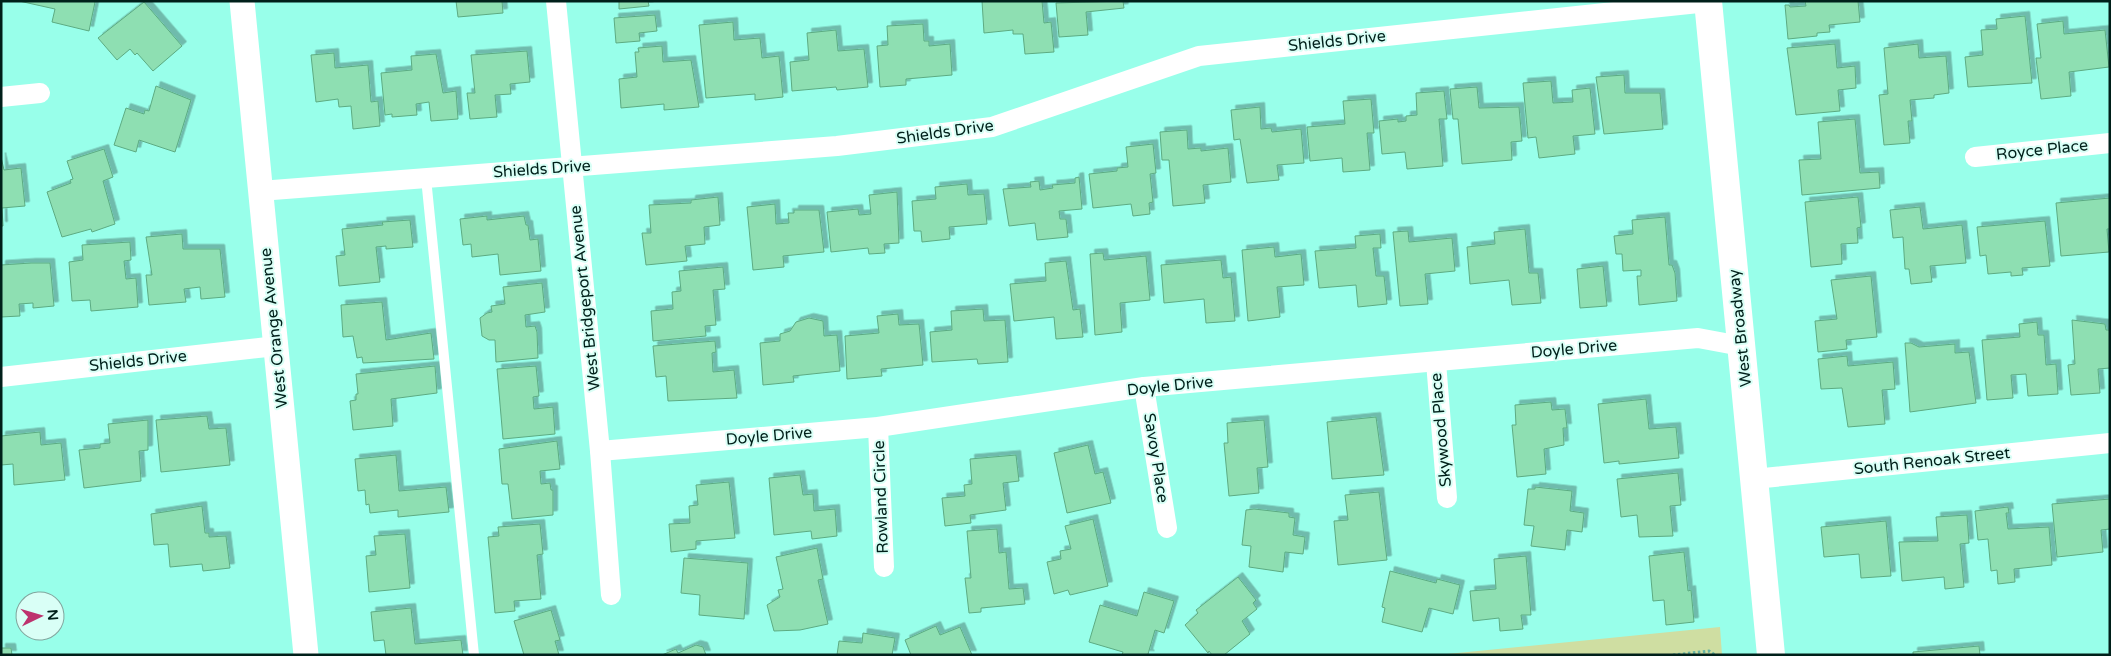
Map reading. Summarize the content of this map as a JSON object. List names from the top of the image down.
{
  "streets": {
    "main road": ["West Broadway"],
    "street": [
      "Shields Drive",
      "Royce Place",
      "West Bridgeport Avenue",
      "West Orange Avenue",
      "Doyle Drive",
      "Skywood Place",
      "Savoy Place",
      "South Renoak Street",
      "Rowland Circle"
    ]
  },
  "crossings": [
    ["Shields Drive", "West Bridgeport Avenue"],
    ["Shields Drive", "West Orange Avenue"],
    ["Shields Drive", "West Broadway"],
    ["West Bridgeport Avenue", "Doyle Drive"],
    ["West Broadway", "Doyle Drive"],
    ["West Broadway", "South Renoak Street"],
    ["Doyle Drive", "Skywood Place"],
    ["Doyle Drive", "Savoy Place"],
    ["Doyle Drive", "Rowland Circle"]
  ],
  "north": "right"
}
